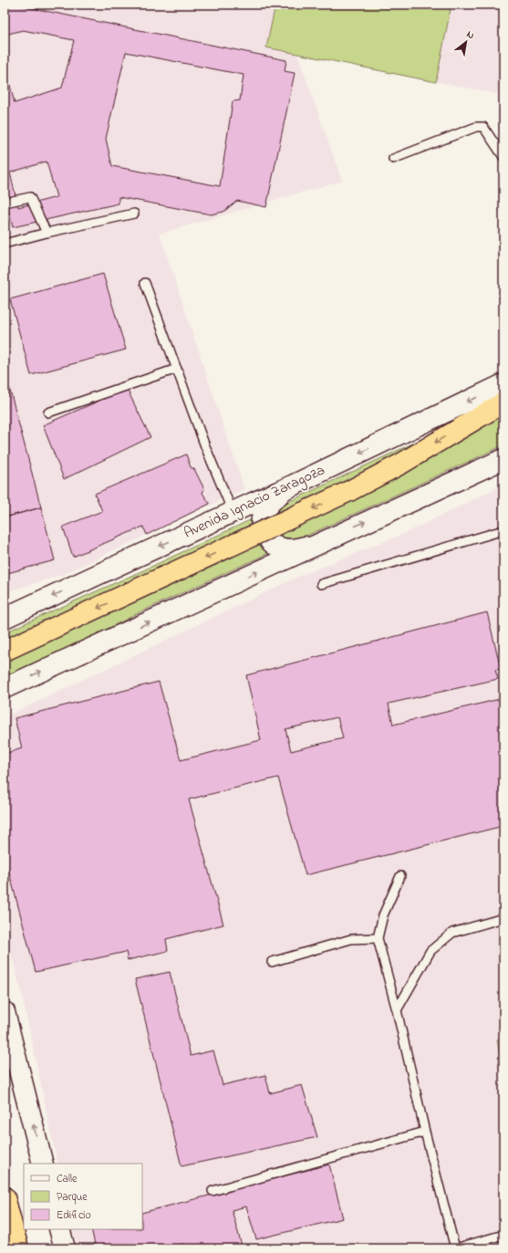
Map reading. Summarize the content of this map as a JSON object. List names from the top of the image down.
{
  "streets": {
    "main road": ["Avenida Ignacio Zaragoza"]
  },
  "legend": ["Calle", "Parque", "Edificio"],
  "north": "top right"
}
